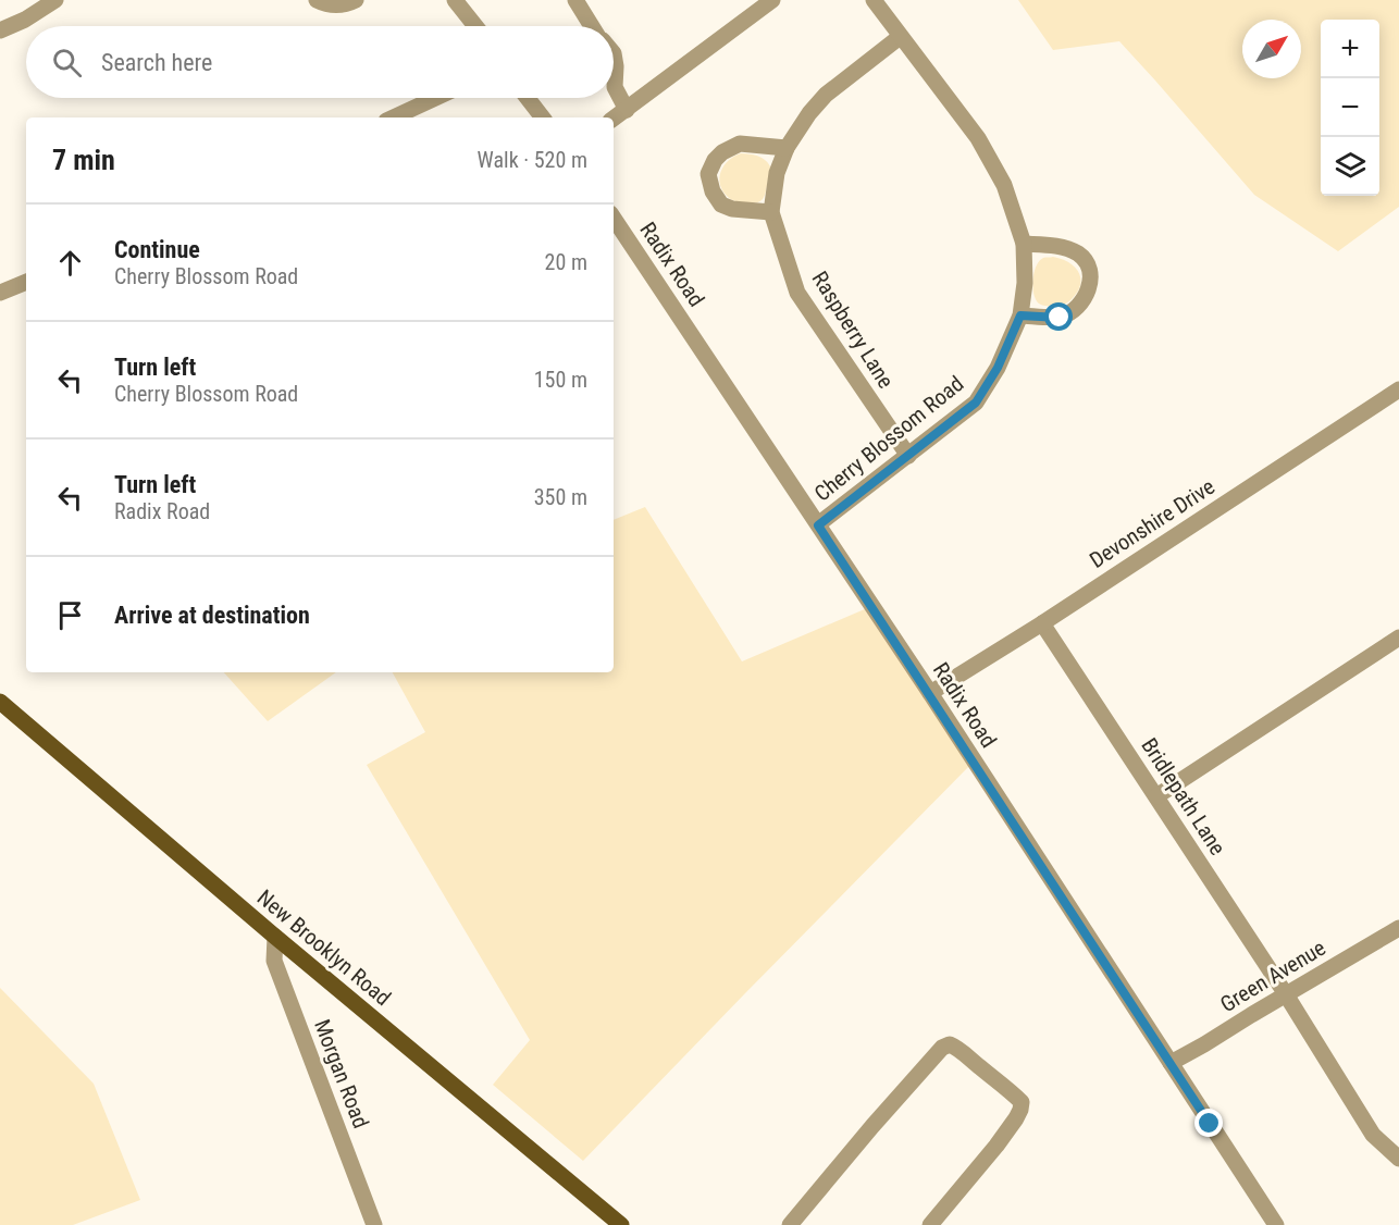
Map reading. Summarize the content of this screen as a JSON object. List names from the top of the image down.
{
  "streets": {
    "main road": ["New Brooklyn Road"],
    "street": [
      "Radix Road",
      "Raspberry Lane",
      "Cherry Blossom Road",
      "Devonshire Drive",
      "Bridlepath Lane",
      "Green Avenue",
      "Morgan Road"
    ]
  },
  "crossings": [
    ["Radix Road", "Cherry Blossom Road"],
    ["Radix Road", "Devonshire Drive"],
    ["Radix Road", "Green Avenue"],
    ["Raspberry Lane", "Cherry Blossom Road"],
    ["Devonshire Drive", "Bridlepath Lane"],
    ["Bridlepath Lane", "Green Avenue"],
    ["New Brooklyn Road", "Morgan Road"]
  ],
  "north": "top right",
  "page": {
    "map_buttons": ["+", "−"],
    "search": "Search here",
    "heading": ["7 min", "Walk · 520 m"],
    "list": [
      ["Continue", "Cherry Blossom Road", "20 m"],
      ["Turn left", "Cherry Blossom Road", "150 m"],
      ["Turn left", "Radix Road", "350 m"],
      "Arrive at destination"
    ]
  }
}
